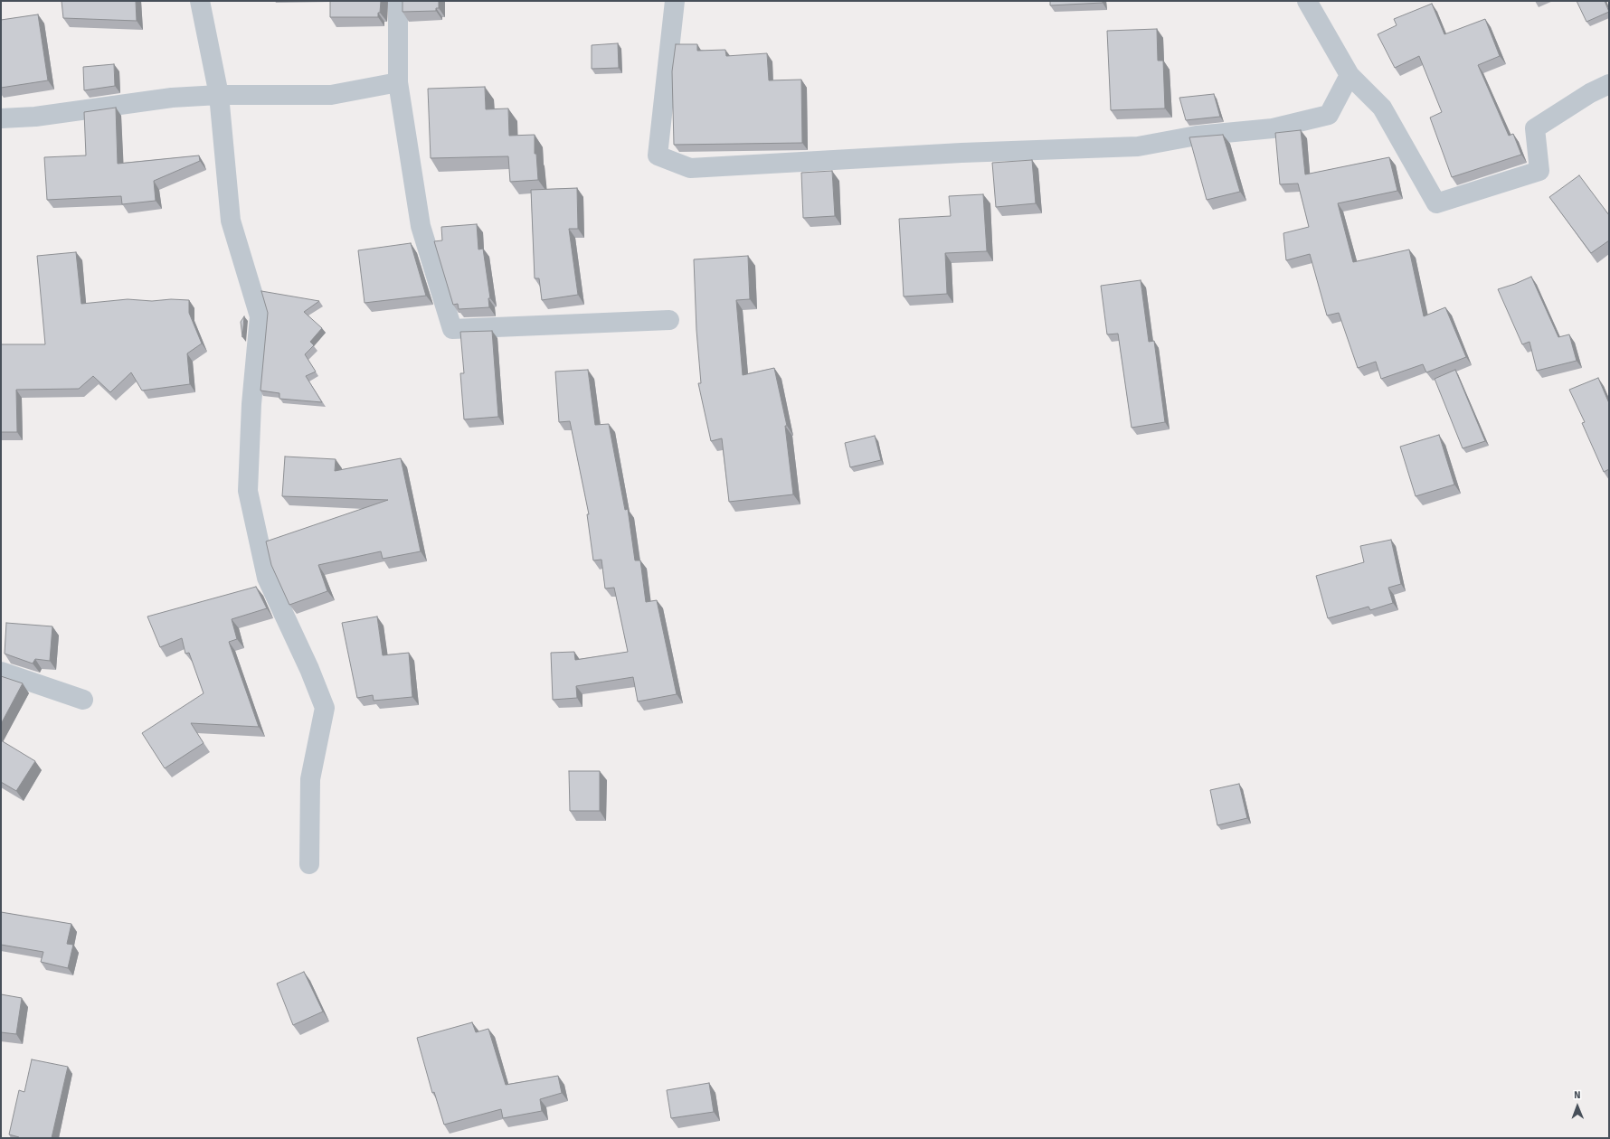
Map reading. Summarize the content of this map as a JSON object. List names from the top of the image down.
{
  "north": "top"
}
